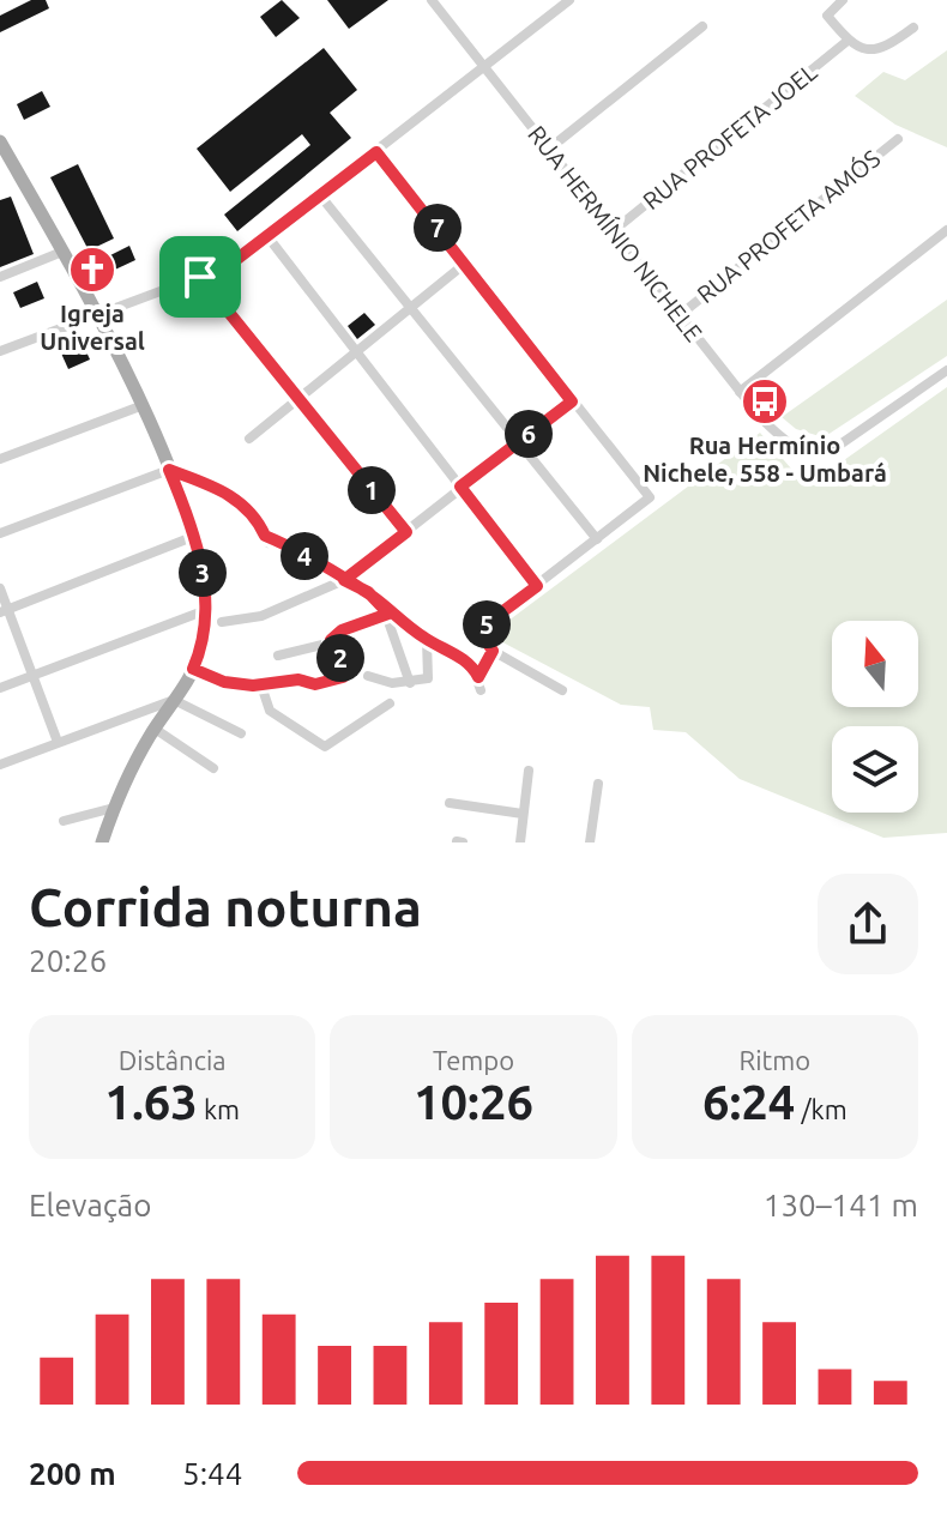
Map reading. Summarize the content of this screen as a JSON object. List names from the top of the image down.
{
  "streets": {
    "street": ["RUA PROFETA JOEL", "RUA PROFETA AMÓS", "RUA HERMÍNIO NICHELE"]
  },
  "crossings": [
    ["RUA PROFETA JOEL", "RUA HERMÍNIO NICHELE"],
    ["RUA PROFETA AMÓS", "RUA HERMÍNIO NICHELE"]
  ],
  "places": {
    "church": ["Igreja Universal"],
    "bus stop": ["Rua Hermínio Nichele, 558 - Umbará"]
  },
  "north": "top",
  "page": {
    "pins": [
      "7",
      "6",
      "1",
      "4",
      "3",
      "5",
      "2"
    ],
    "heading": ["Corrida noturna", "20:26"],
    "stats": [
      ["Distância", "1.63 km"],
      ["Tempo", "10:26"],
      ["Ritmo", "6:24 /km"]
    ],
    "chart": ["Elevação", "130–141 m"],
    "list": [
      {
        "name": "200 m",
        "note": "5:44"
      }
    ]
  }
}
